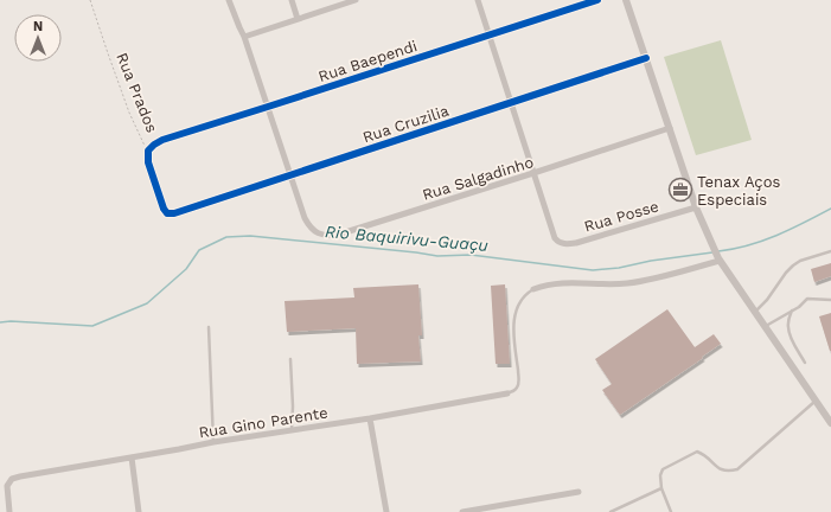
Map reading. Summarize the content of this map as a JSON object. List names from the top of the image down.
{
  "streets": {
    "street": [
      "Rua Baependi",
      "Rua Prados",
      "Rua Cruzilia",
      "Rua Salgadinho",
      "Rua Posse",
      "Rua Gino Parente"
    ]
  },
  "crossings": [
    ["Rua Baependi", "Rua Prados"],
    ["Rua Baependi", "Rua Salgadinho"],
    ["Rua Prados", "Rua Cruzilia"],
    ["Rua Cruzilia", "Rua Salgadinho"],
    ["Rua Salgadinho", "Rua Posse"]
  ],
  "water": ["Rio Baquirivu-Guaçu"],
  "places": {
    "office": ["Tenax Aços Especiais"]
  },
  "north": "top"
}
